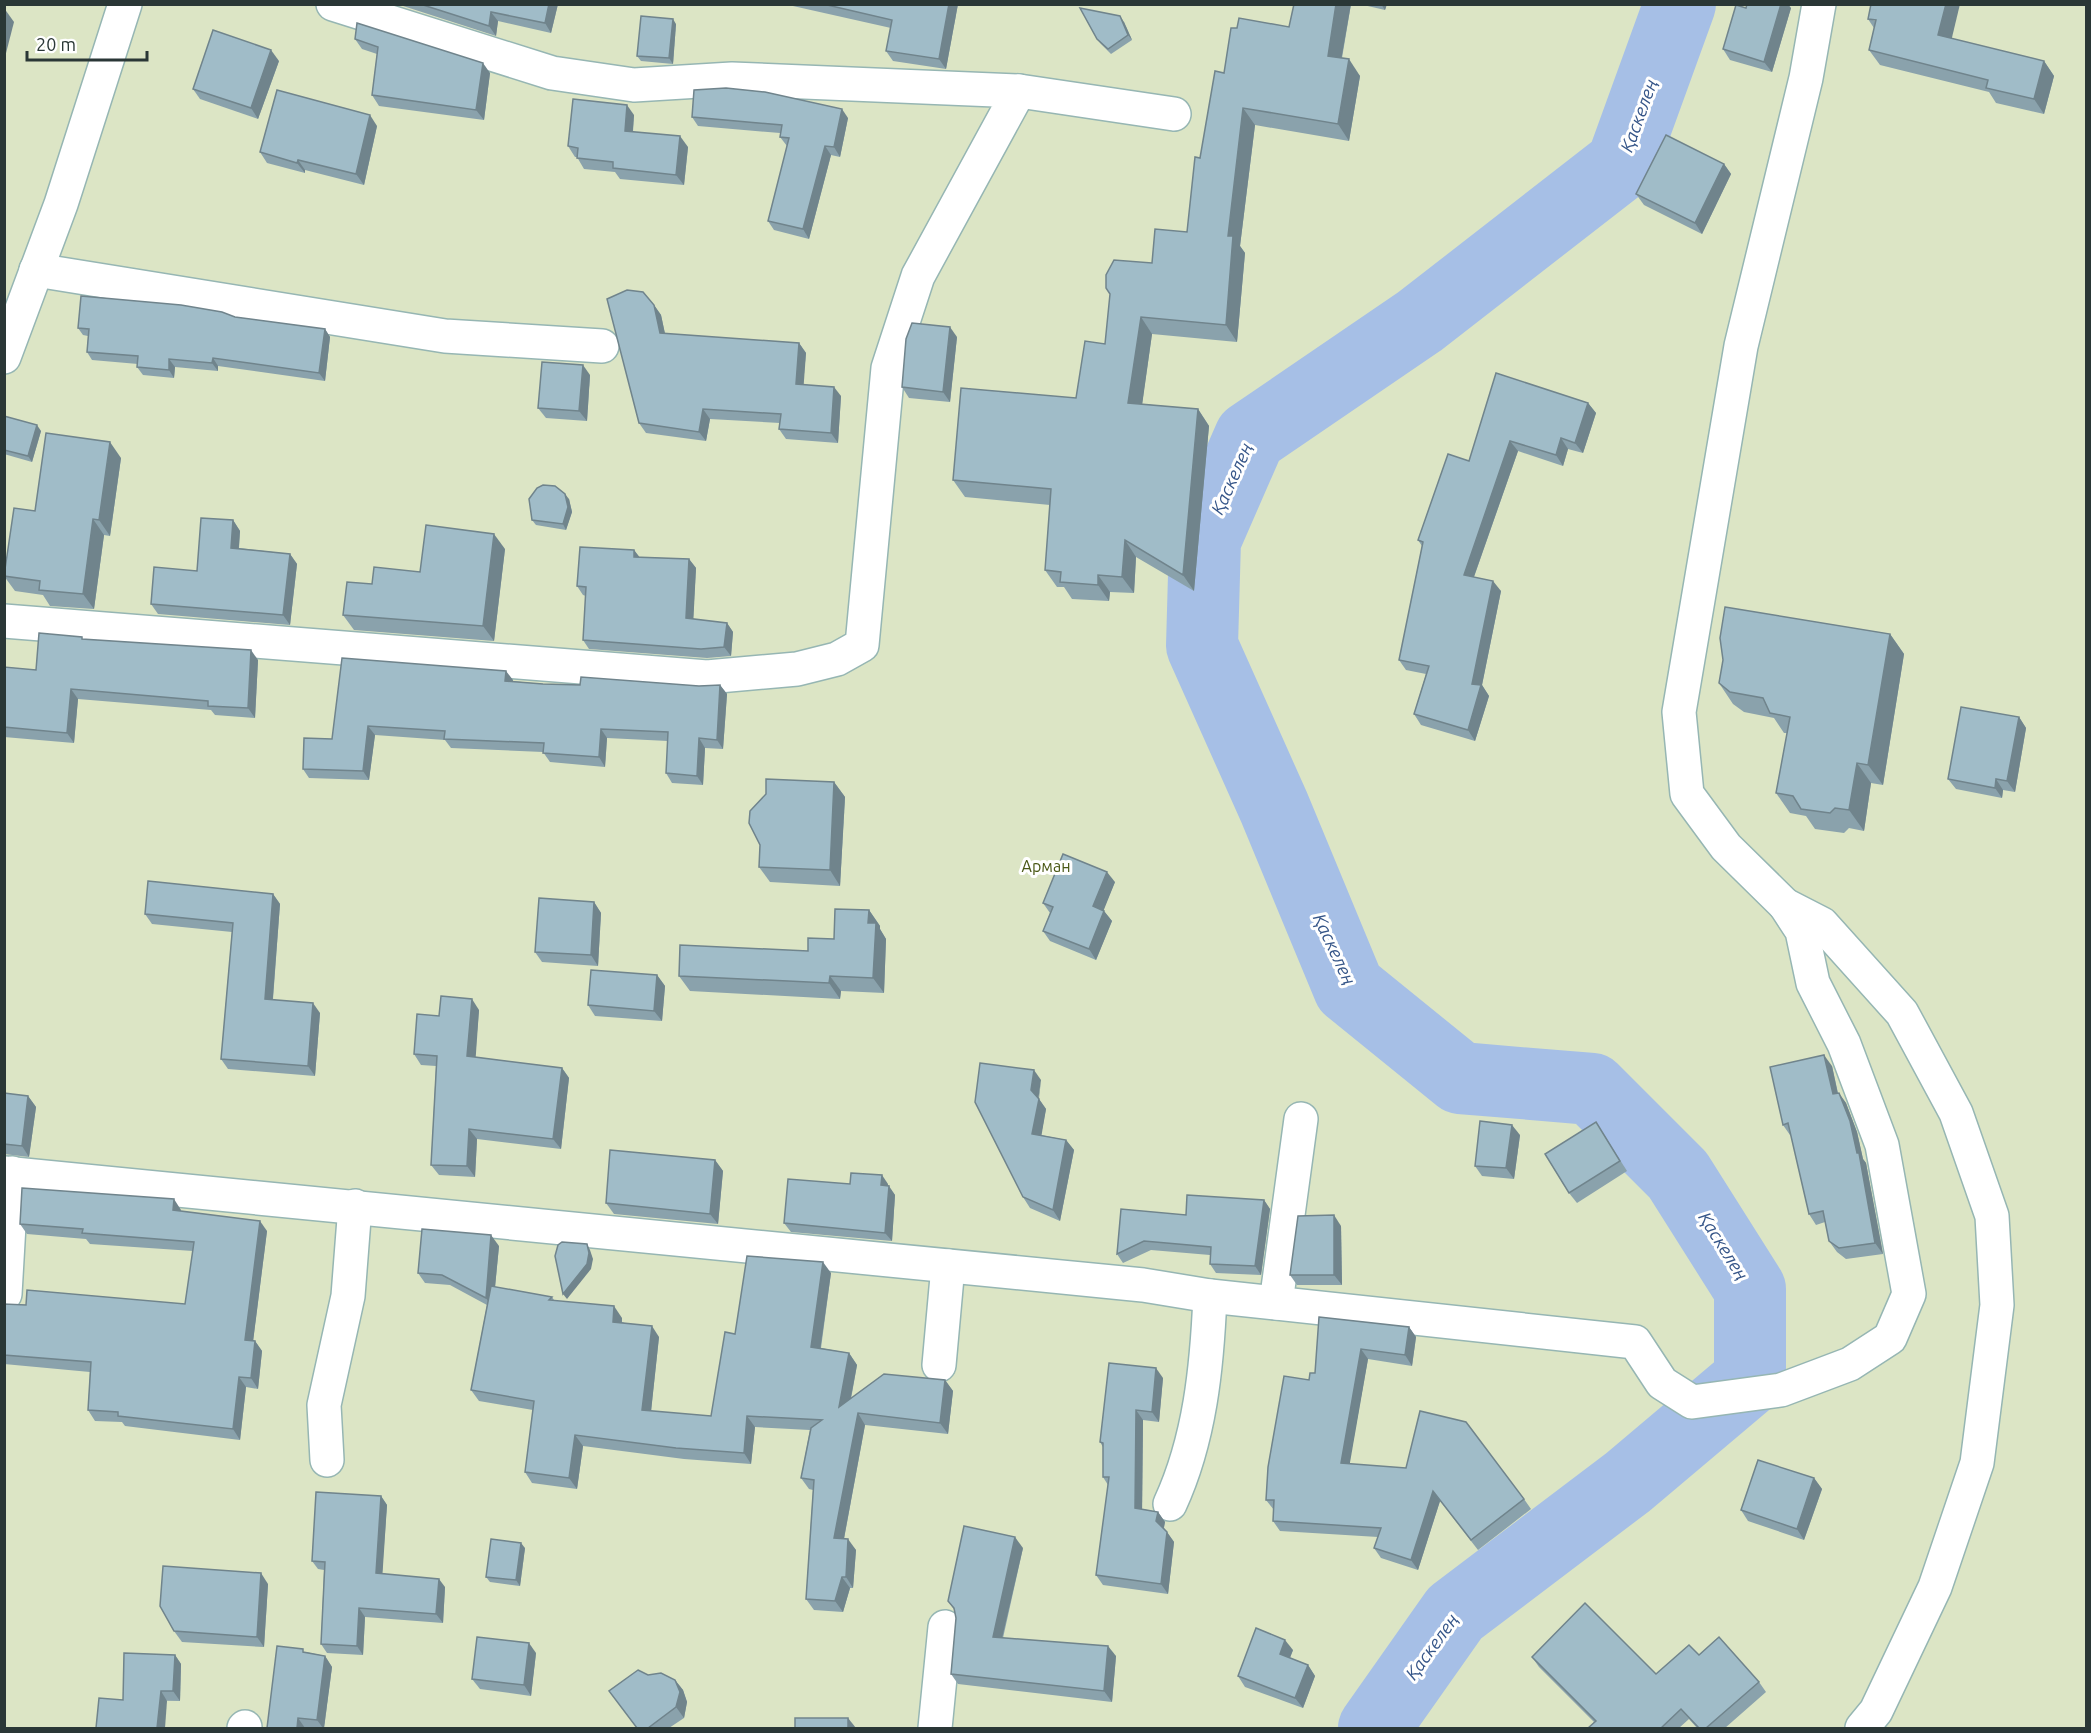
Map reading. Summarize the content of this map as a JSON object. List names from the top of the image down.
{
  "water": ["Қаскелең"],
  "parks": ["Арман"],
  "scale_bar": "20 m"
}
